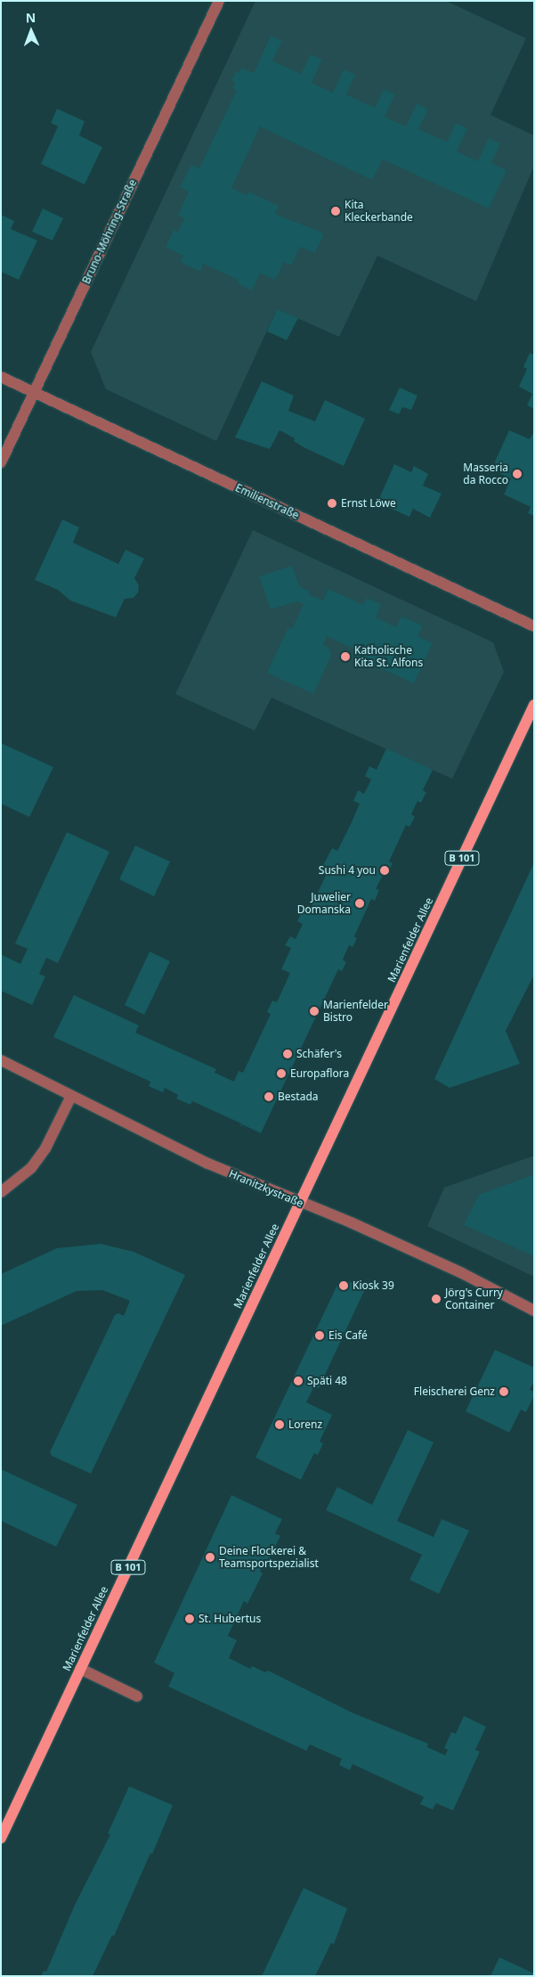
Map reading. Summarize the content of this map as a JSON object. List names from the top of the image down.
{
  "streets": {
    "main road": ["B 101", "Marienfelder Allee"],
    "street": ["Bruno-Möhring-Straße", "Emilienstraße", "Hranitzkystraße"]
  },
  "crossings": [
    ["Bruno-Möhring-Straße", "Emilienstraße"],
    ["Marienfelder Allee", "Hranitzkystraße"]
  ],
  "places": [
    "Kita Kleckerbande",
    "Masseria da Rocco",
    "Ernst Löwe",
    "Katholische Kita St. Alfons",
    "Sushi 4 you",
    "Juwelier Domanska",
    "Marienfelder Bistro",
    "Schäfer's",
    "Europaflora",
    "Bestada",
    "Kiosk 39",
    "Jörg's Curry Container",
    "Eis Café",
    "Späti 48",
    "Fleischerei Genz",
    "Lorenz",
    "Deine Flockerei & Teamsportspezialist",
    "St. Hubertus"
  ],
  "north": "top"
}
